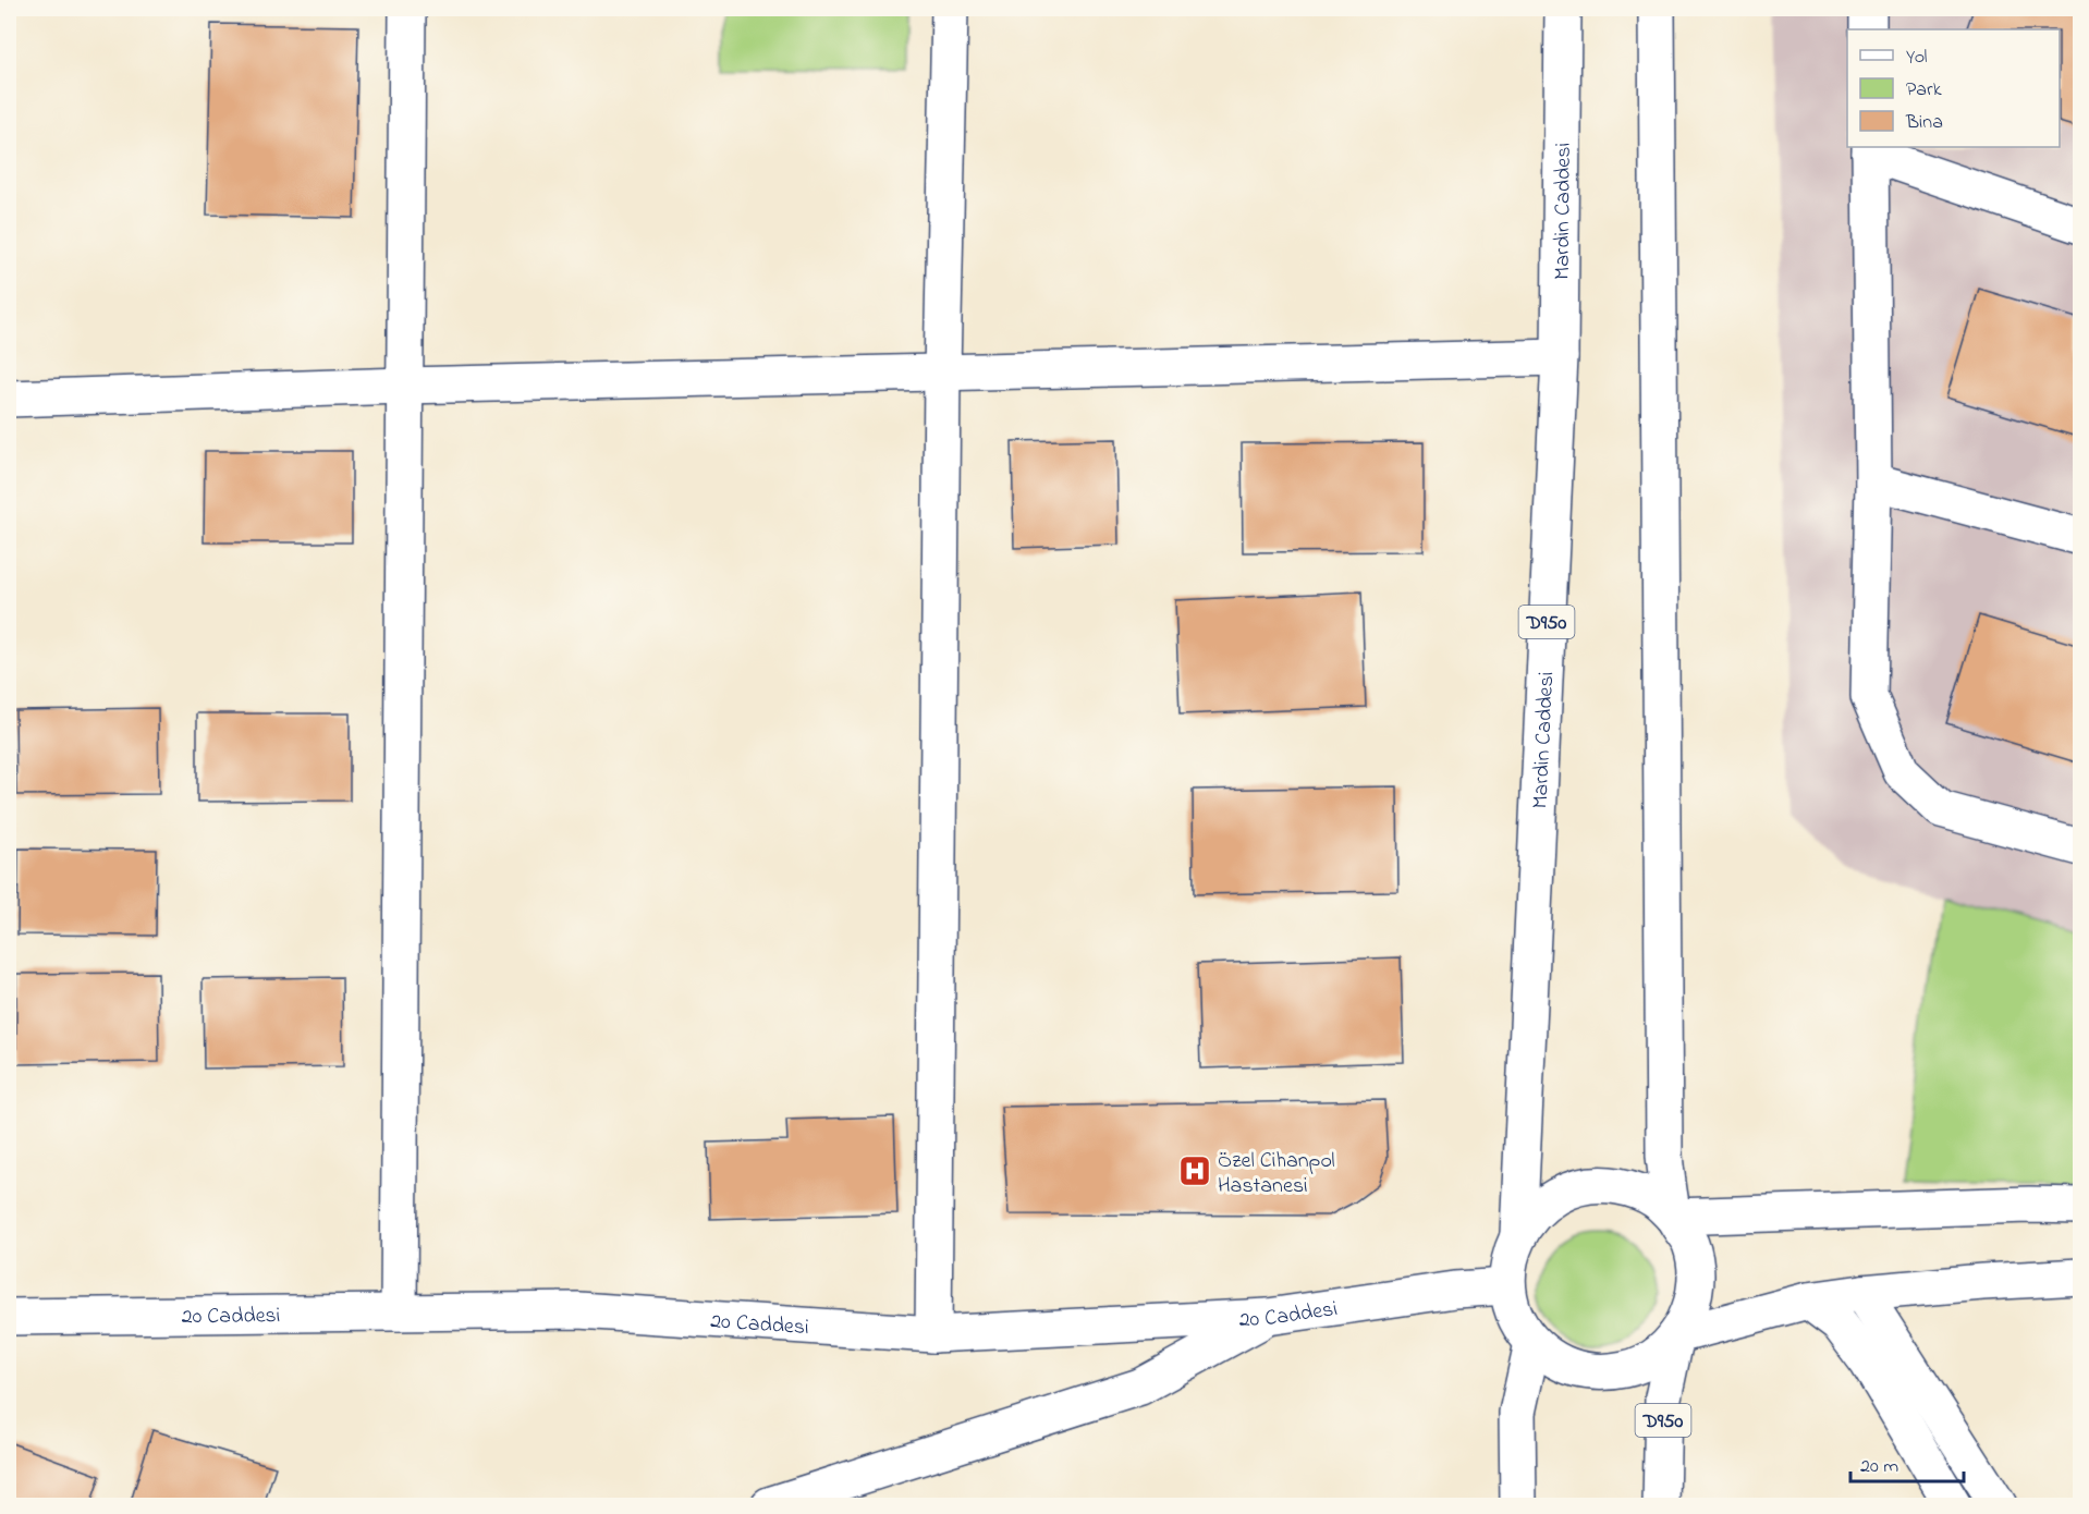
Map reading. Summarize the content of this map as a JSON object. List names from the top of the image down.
{
  "streets": {
    "main road": ["Mardin Caddesi", "D950", "20 Caddesi"]
  },
  "crossings": [
    ["Mardin Caddesi", "20 Caddesi"]
  ],
  "places": {
    "hospital": ["Özel Cihanpol Hastanesi"]
  },
  "legend": ["Yol", "Park", "Bina"],
  "scale_bar": "20 m"
}
